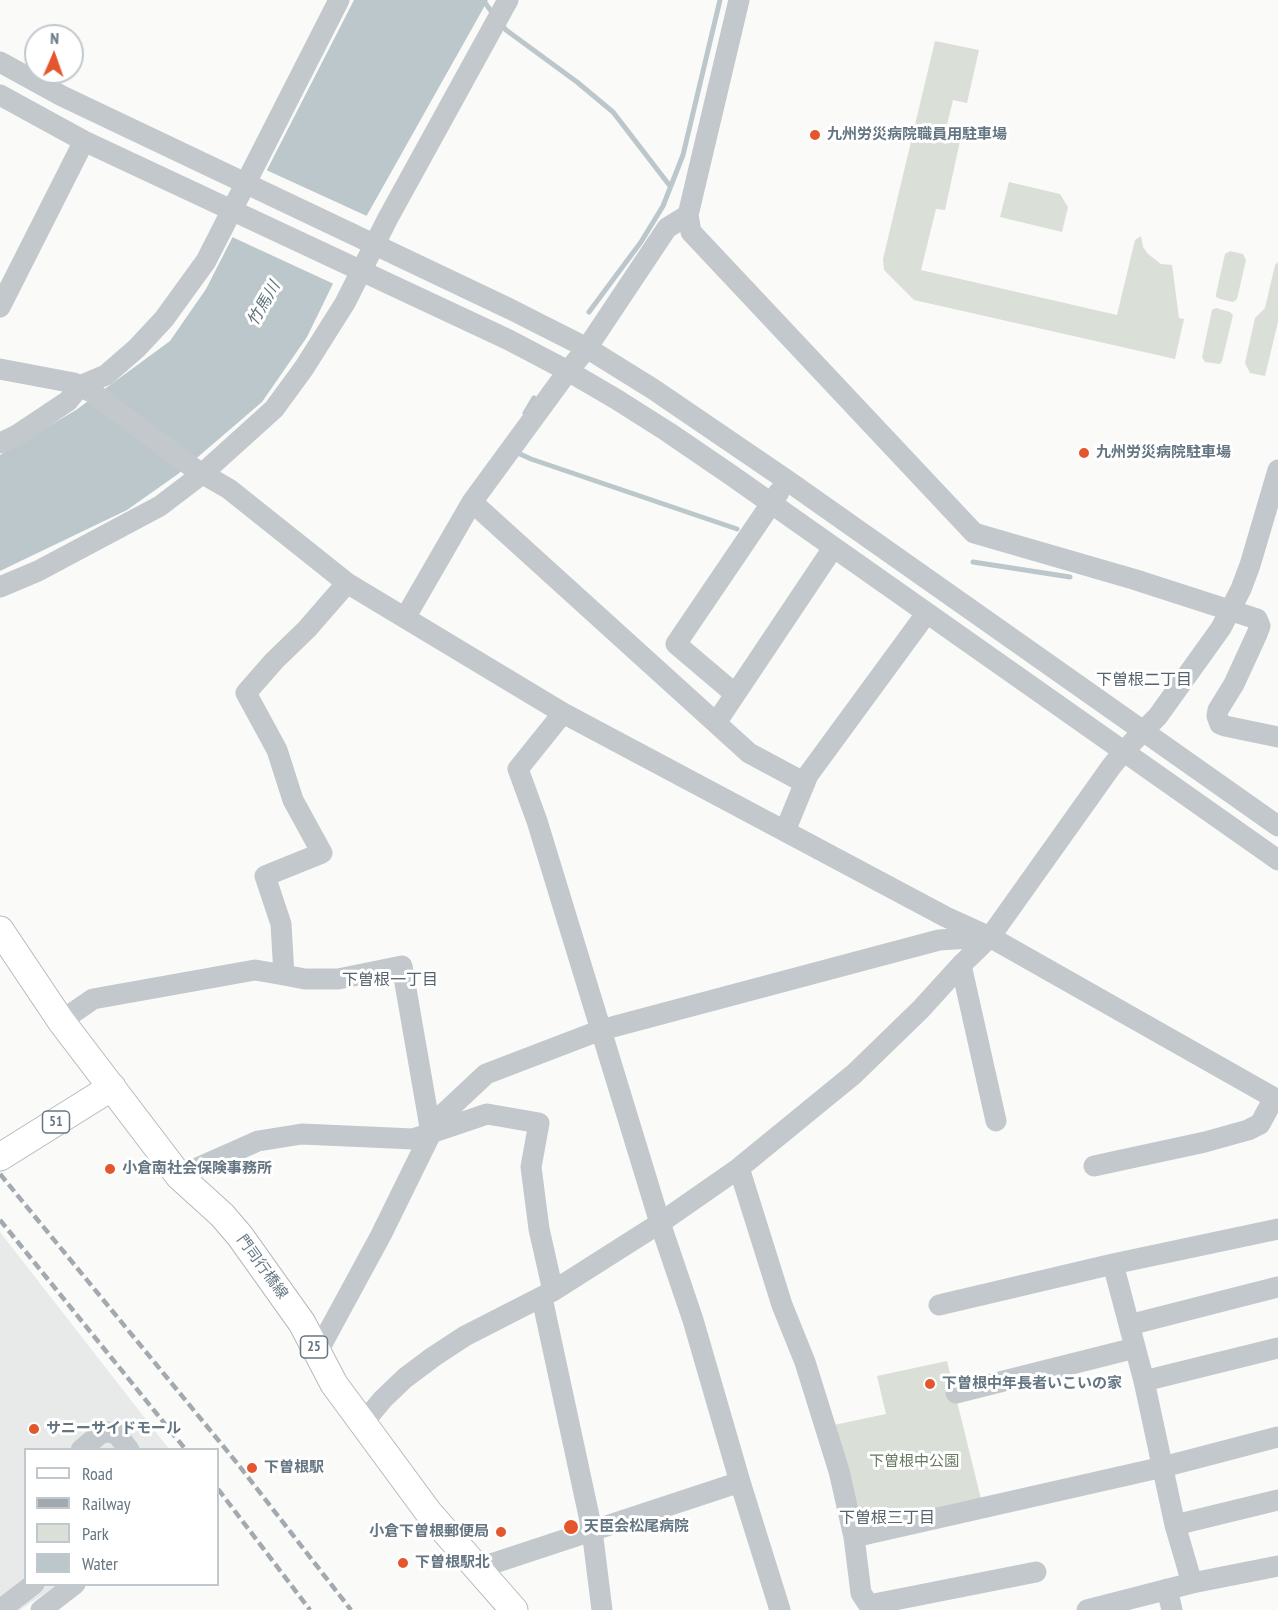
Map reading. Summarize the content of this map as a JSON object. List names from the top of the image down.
{
  "streets": {
    "main road": ["51", "門司行橋線", "25"]
  },
  "crossings": [
    ["51", "門司行橋線"]
  ],
  "districts": ["下曽根二丁目", "下曽根一丁目", "下曽根三丁目"],
  "water": ["竹馬川"],
  "parks": ["下曽根中公園"],
  "places": [
    "九州労災病院職員用駐車場",
    "九州労災病院駐車場",
    "小倉南社会保険事務所",
    "下曽根中年長者いこいの家",
    "サニーサイドモール",
    "下曽根駅",
    "天臣会松尾病院",
    "小倉下曽根郵便局",
    "下曽根駅北"
  ],
  "legend": [
    "Road",
    "Railway",
    "Park",
    "Water"
  ],
  "north": "top"
}
